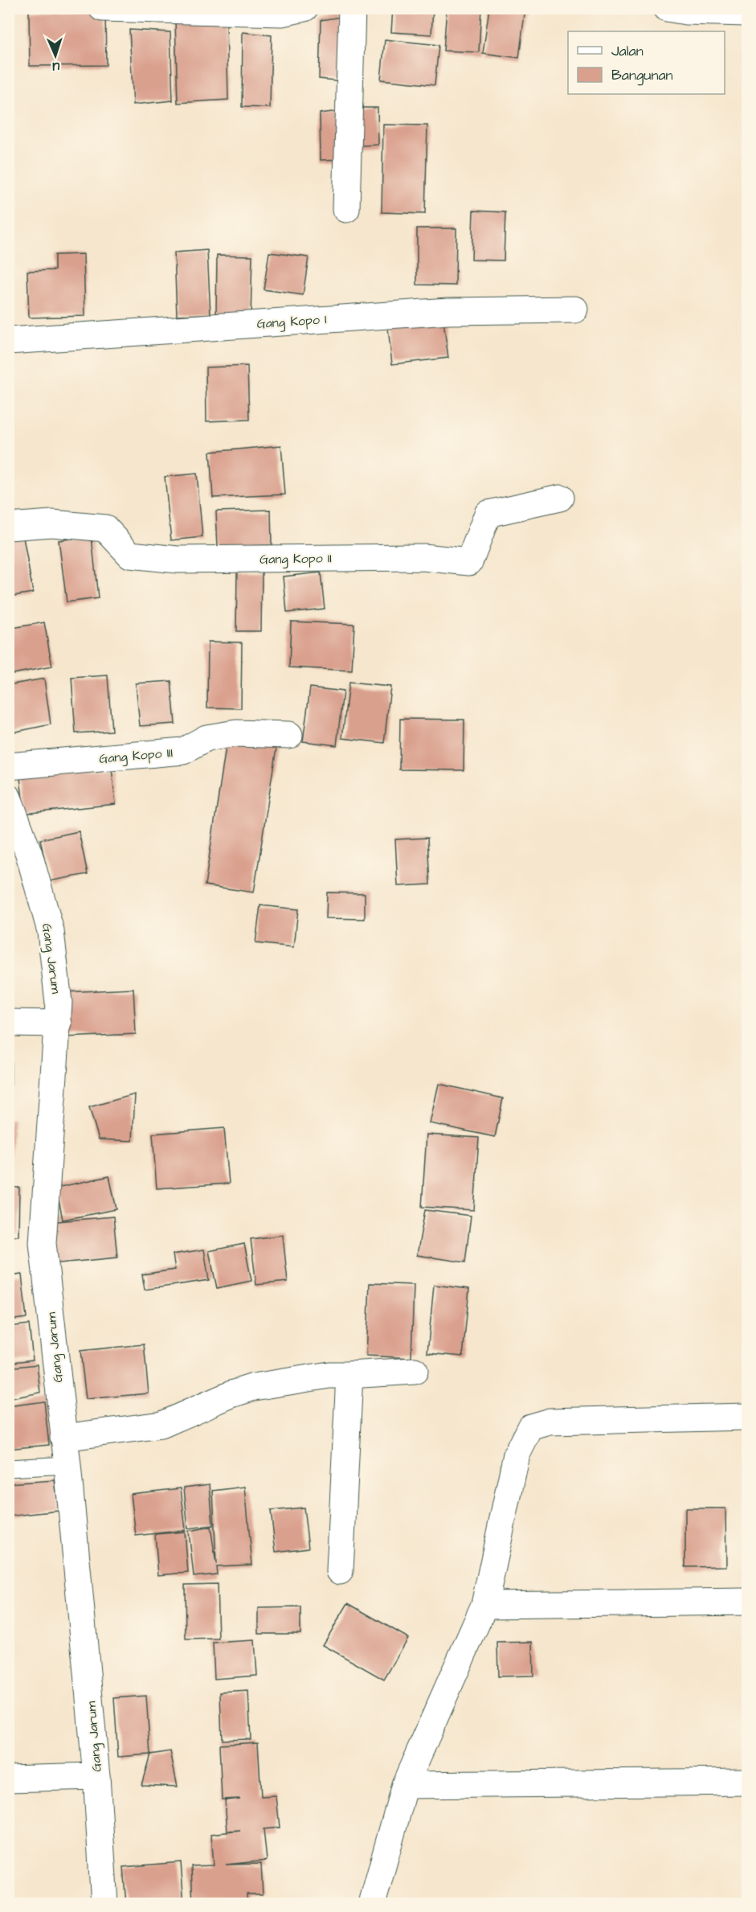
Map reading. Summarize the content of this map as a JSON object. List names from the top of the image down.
{
  "streets": {
    "street": [
      "Gang Kopo I",
      "Gang Kopo II",
      "Gang Kopo III",
      "Gang Jarum"
    ]
  },
  "legend": ["Jalan", "Bangunan"],
  "north": "bottom"
}
